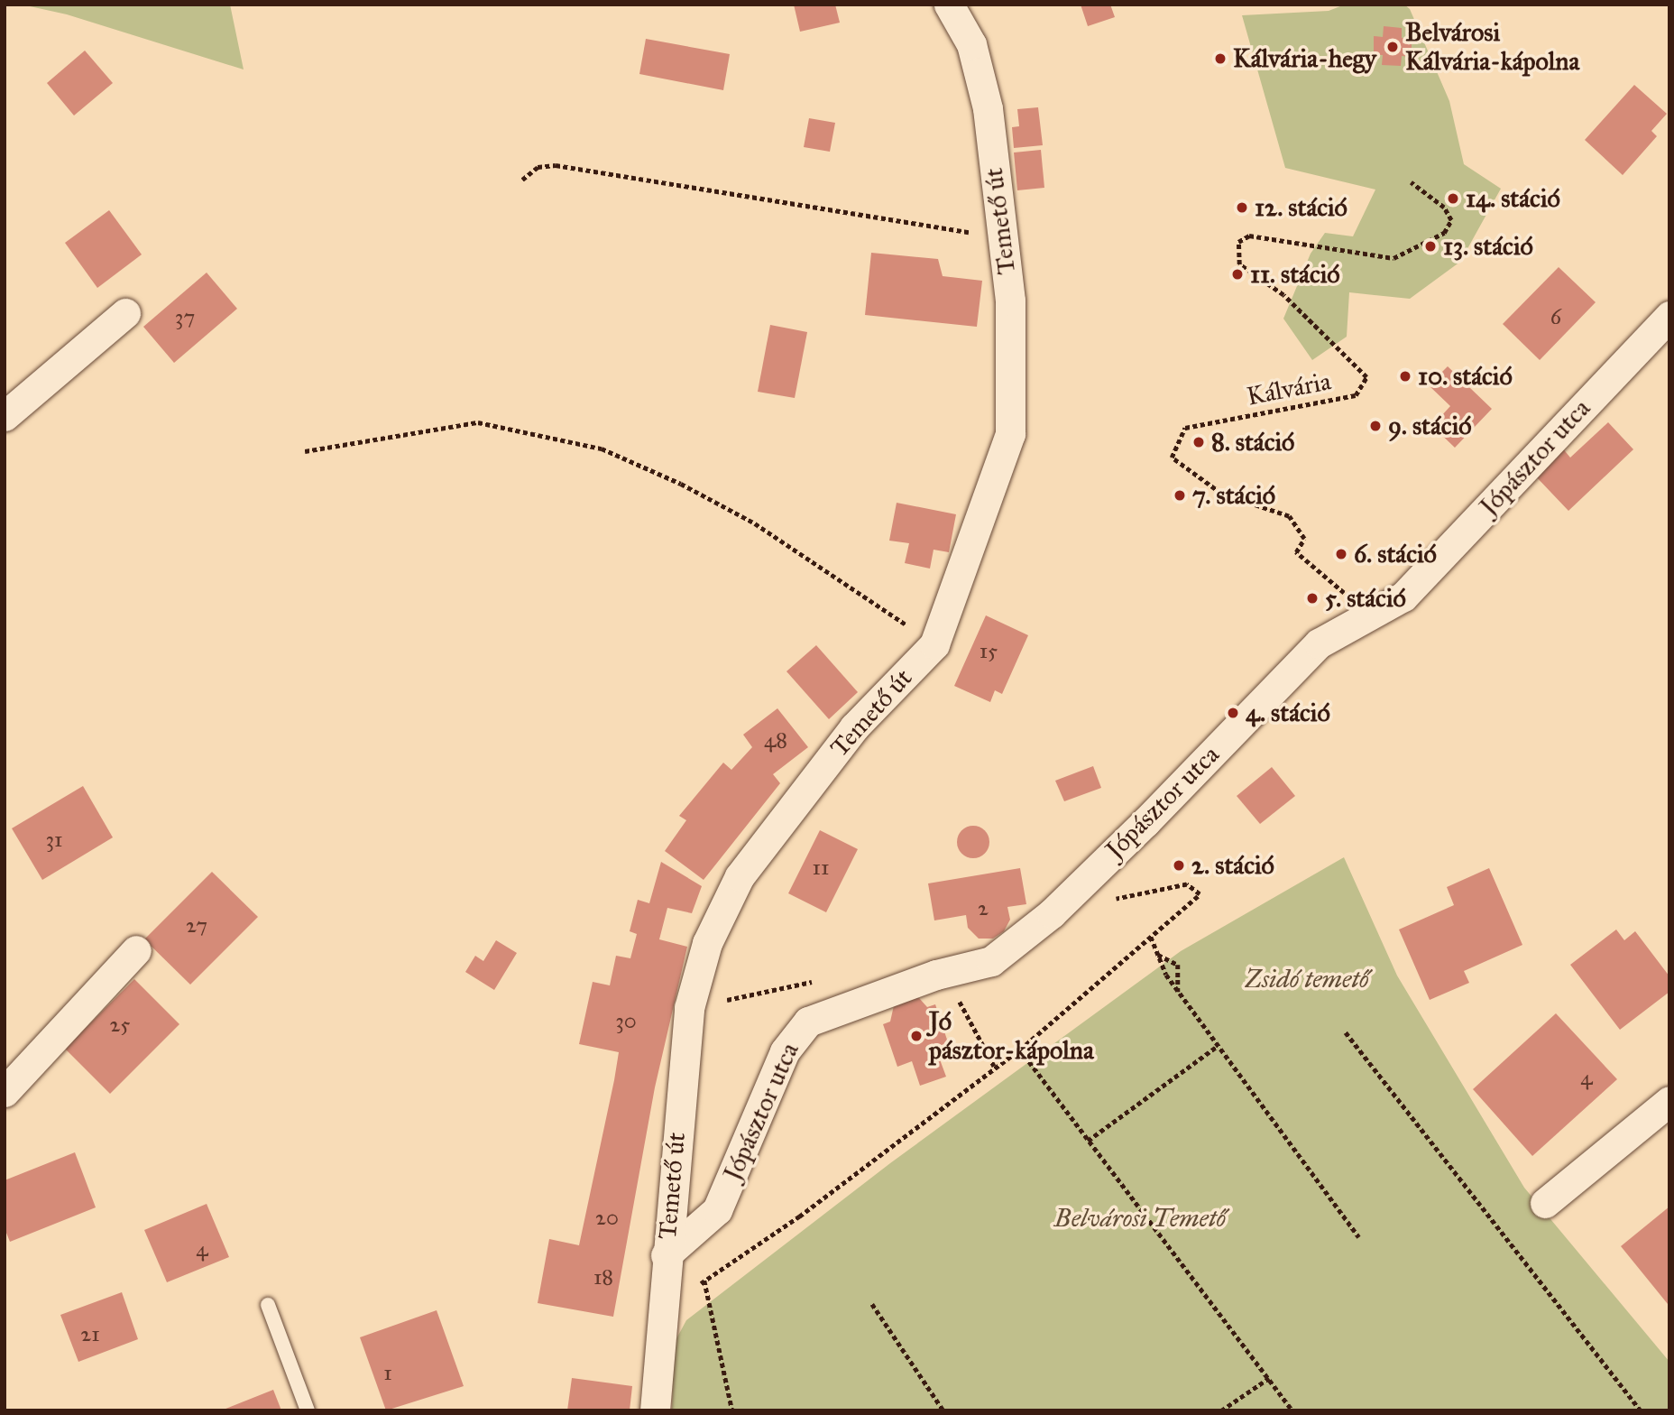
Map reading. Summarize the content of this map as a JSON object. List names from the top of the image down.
{
  "streets": {
    "street": ["Temető út", "Jópásztor utca"],
    "path": ["Kálvária"]
  },
  "crossings": [
    ["Temető út", "Jópásztor utca"],
    ["Kálvária", "Jópásztor utca"]
  ],
  "parks": ["Zsidó temető", "Belvárosi Temető"],
  "places": [
    "Belvárosi Kálvária-kápolna",
    "Kálvária-hegy",
    "14. stáció",
    "12. stáció",
    "13. stáció",
    "11. stáció",
    "10. stáció",
    "9. stáció",
    "8. stáció",
    "7. stáció",
    "6. stáció",
    "5. stáció",
    "4. stáció",
    "2. stáció",
    "Jó pásztor-kápolna"
  ],
  "house_numbers": [
    "37",
    "6",
    "15",
    "48",
    "31",
    "11",
    "2",
    "27",
    "30",
    "25",
    "4",
    "20",
    "4",
    "18",
    "21",
    "1"
  ]
}
